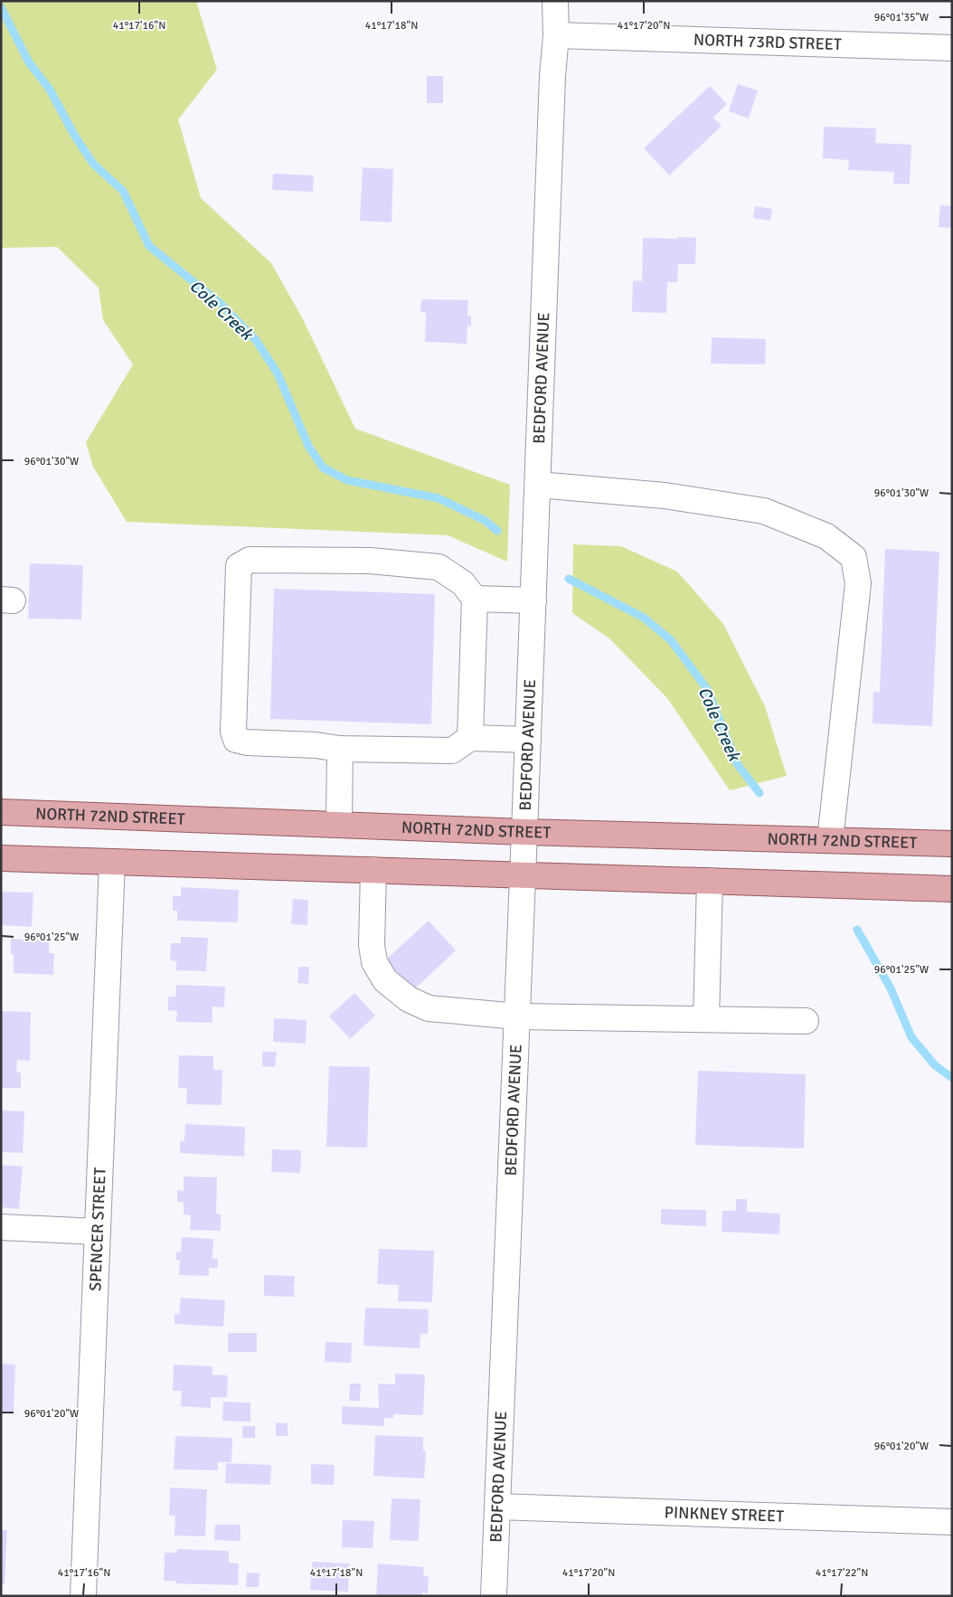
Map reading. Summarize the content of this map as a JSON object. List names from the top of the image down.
{
  "streets": {
    "main road": ["NORTH 72ND STREET"],
    "street": [
      "NORTH 73RD STREET",
      "BEDFORD AVENUE",
      "SPENCER STREET",
      "PINKNEY STREET"
    ]
  },
  "crossings": [
    ["NORTH 73RD STREET", "BEDFORD AVENUE"],
    ["BEDFORD AVENUE", "NORTH 72ND STREET"],
    ["BEDFORD AVENUE", "PINKNEY STREET"]
  ],
  "water": ["Cole Creek"],
  "coordinates": [
    "96°01'35\"W",
    "41°17'16\"N",
    "41°17'18\"N",
    "41°17'20\"N",
    "96°01'30\"W",
    "96°01'25\"W",
    "96°01'20\"W",
    "41°17'22\"N"
  ]
}
